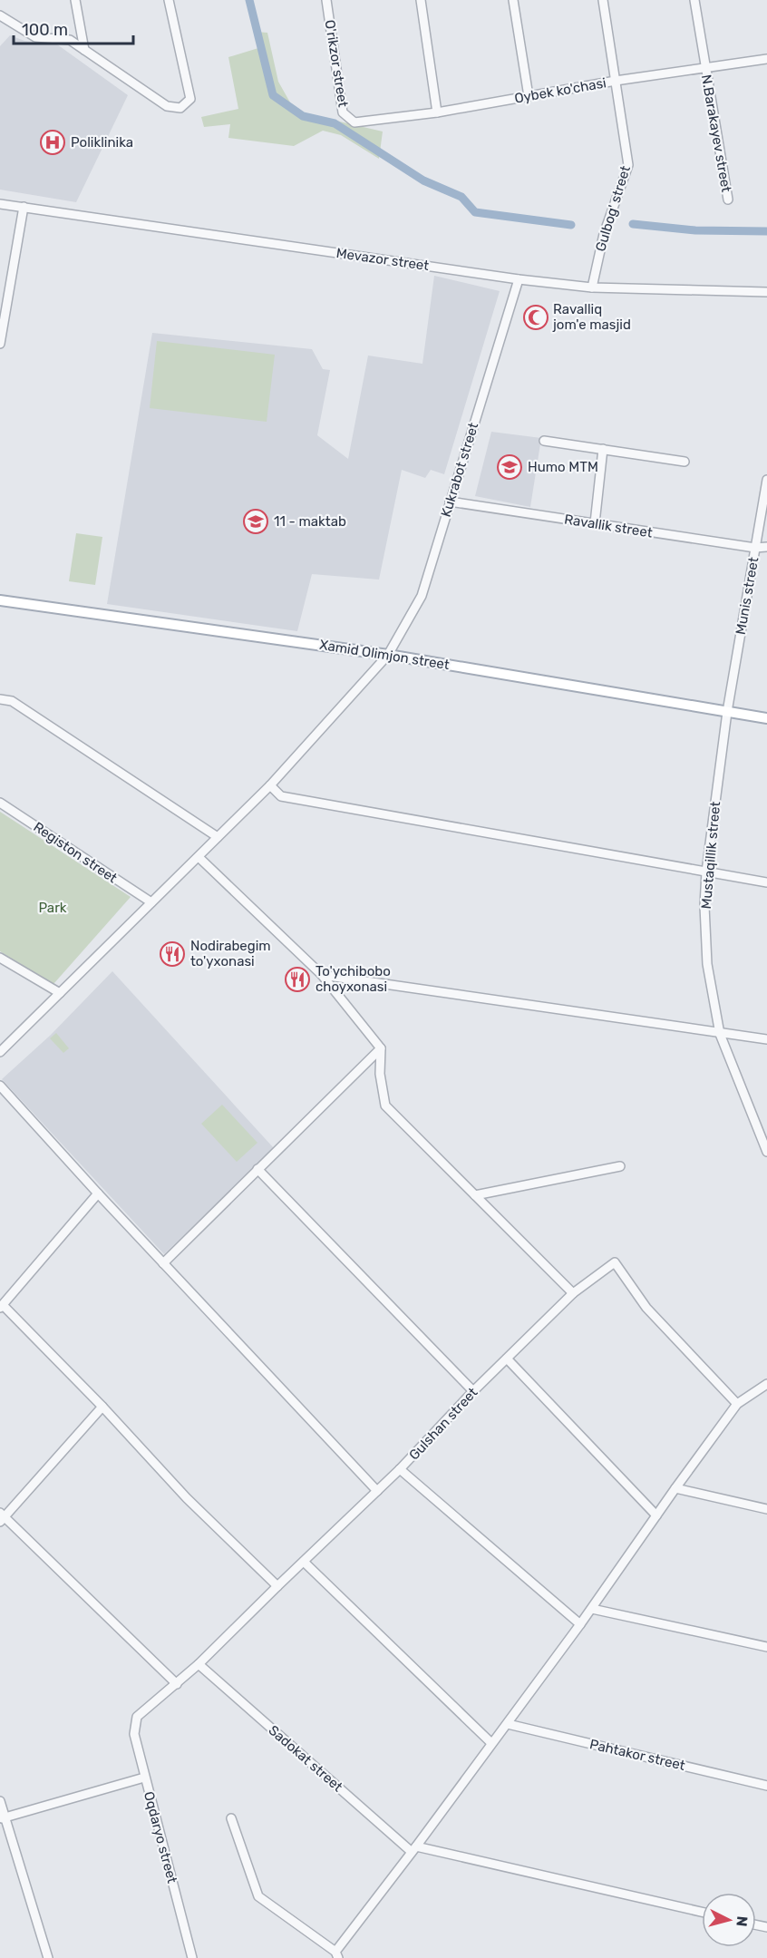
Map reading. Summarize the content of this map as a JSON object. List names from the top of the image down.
{
  "streets": {
    "main road": ["Xamid Olimjon street"],
    "street": [
      "O'rikzor street",
      "Oybek ko'chasi",
      "N.Barakayev street",
      "Gulbog' street",
      "Mevazor street",
      "Kukrabot street",
      "Ravallik street",
      "Munis street",
      "Registon street",
      "Mustaqillik street",
      "Gulshan street",
      "Pahtakor street",
      "Sadokat street",
      "Oqdaryo street"
    ]
  },
  "crossings": [
    ["O'rikzor street", "Oybek ko'chasi"],
    ["Oybek ko'chasi", "N.Barakayev street"],
    ["Oybek ko'chasi", "Gulbog' street"],
    ["Gulbog' street", "Mevazor street"],
    ["Mevazor street", "Kukrabot street"],
    ["Kukrabot street", "Ravallik street"],
    ["Kukrabot street", "Xamid Olimjon street"],
    ["Kukrabot street", "Registon street"],
    ["Ravallik street", "Munis street"],
    ["Munis street", "Xamid Olimjon street"],
    ["Munis street", "Mustaqillik street"],
    ["Xamid Olimjon street", "Mustaqillik street"],
    ["Gulshan street", "Sadokat street"],
    ["Gulshan street", "Oqdaryo street"]
  ],
  "parks": ["Park"],
  "places": {
    "hospital": ["Poliklinika"],
    "mosque": ["Ravalliq jom'e masjid"],
    "school or university": ["Humo MTM", "11 - maktab"],
    "restaurant": ["Nodirabegim to'yxonasi", "To'ychibobo choyxonasi"]
  },
  "scale_bar": "100 m",
  "north": "right"
}
